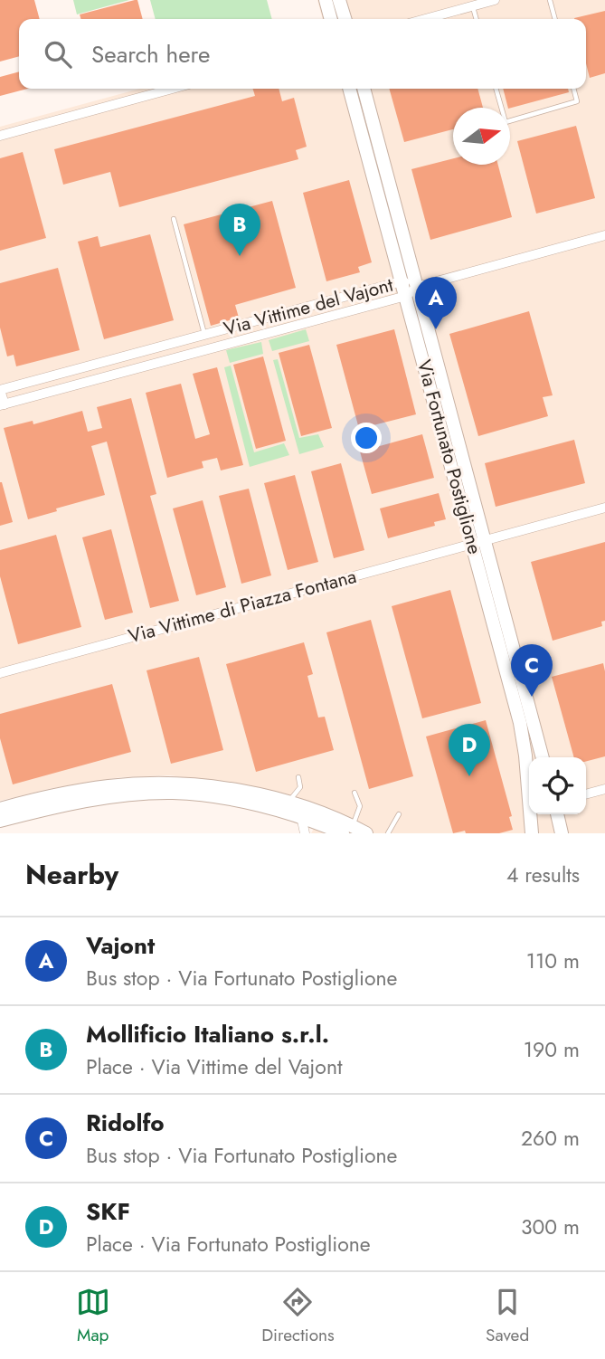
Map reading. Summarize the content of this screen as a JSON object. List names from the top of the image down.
{
  "streets": {
    "street": ["Via Vittime del Vajont", "Via Fortunato Postiglione", "Via Vittime di Piazza Fontana"]
  },
  "crossings": [
    ["Via Vittime del Vajont", "Via Fortunato Postiglione"],
    ["Via Fortunato Postiglione", "Via Vittime di Piazza Fontana"]
  ],
  "north": "right",
  "page": {
    "search": "Search here",
    "pins": [
      "B",
      "A",
      "C",
      "D"
    ],
    "heading": ["Nearby", "4 results"],
    "list": [
      {
        "mark": "A",
        "name": "Vajont",
        "note": "Bus stop · Via Fortunato Postiglione",
        "value": "110 m"
      },
      {
        "mark": "B",
        "name": "Mollificio Italiano s.r.l.",
        "note": "Place · Via Vittime del Vajont",
        "value": "190 m"
      },
      {
        "mark": "C",
        "name": "Ridolfo",
        "note": "Bus stop · Via Fortunato Postiglione",
        "value": "260 m"
      },
      {
        "mark": "D",
        "name": "SKF",
        "note": "Place · Via Fortunato Postiglione",
        "value": "300 m"
      }
    ],
    "nav": ["Map", "Directions", "Saved"]
  }
}
